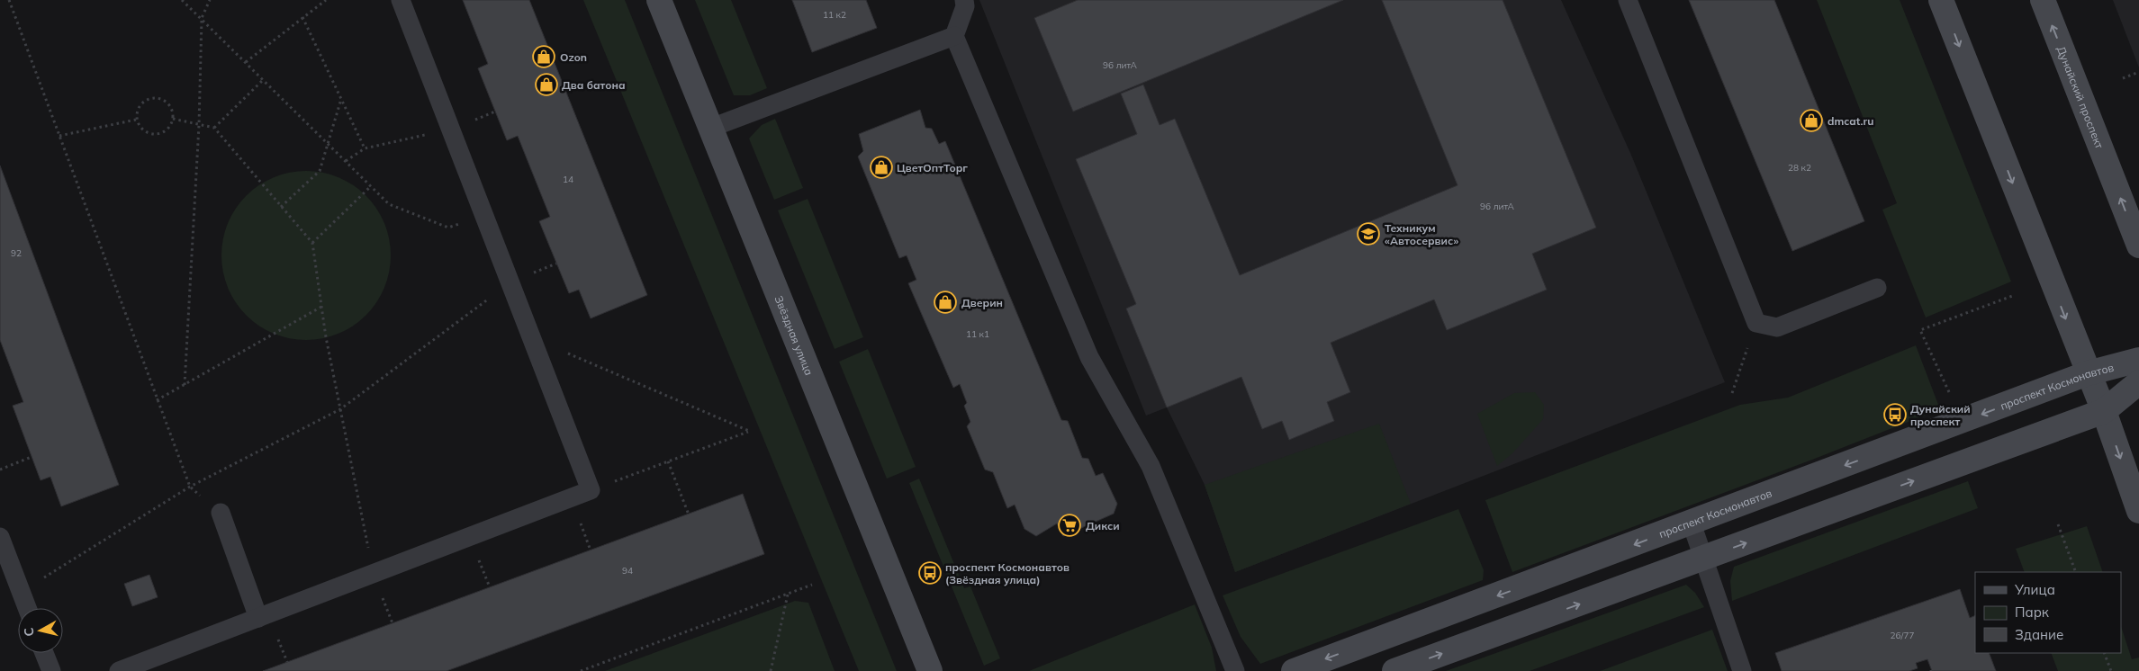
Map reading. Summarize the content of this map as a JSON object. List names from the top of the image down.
{
  "streets": {
    "street": ["Дунайский проспект", "Звёздная улица", "проспект Космонавтов"]
  },
  "places": {
    "shop": [
      "Ozon",
      "Два батона",
      "dmcat.ru",
      "ЦветОптТорг",
      "Дверин"
    ],
    "school or university": ["Техникум «Автосервис»"],
    "bus stop": ["Дунайский проспект", "проспект Космонавтов (Звёздная улица)"],
    "supermarket": ["Дикси"]
  },
  "house_numbers": [
    "11 к2",
    "96 литА",
    "28 к2",
    "14",
    "96 литА",
    "92",
    "11 к1",
    "94",
    "26/77"
  ],
  "legend": ["Улица", "Парк", "Здание"],
  "north": "left"
}
